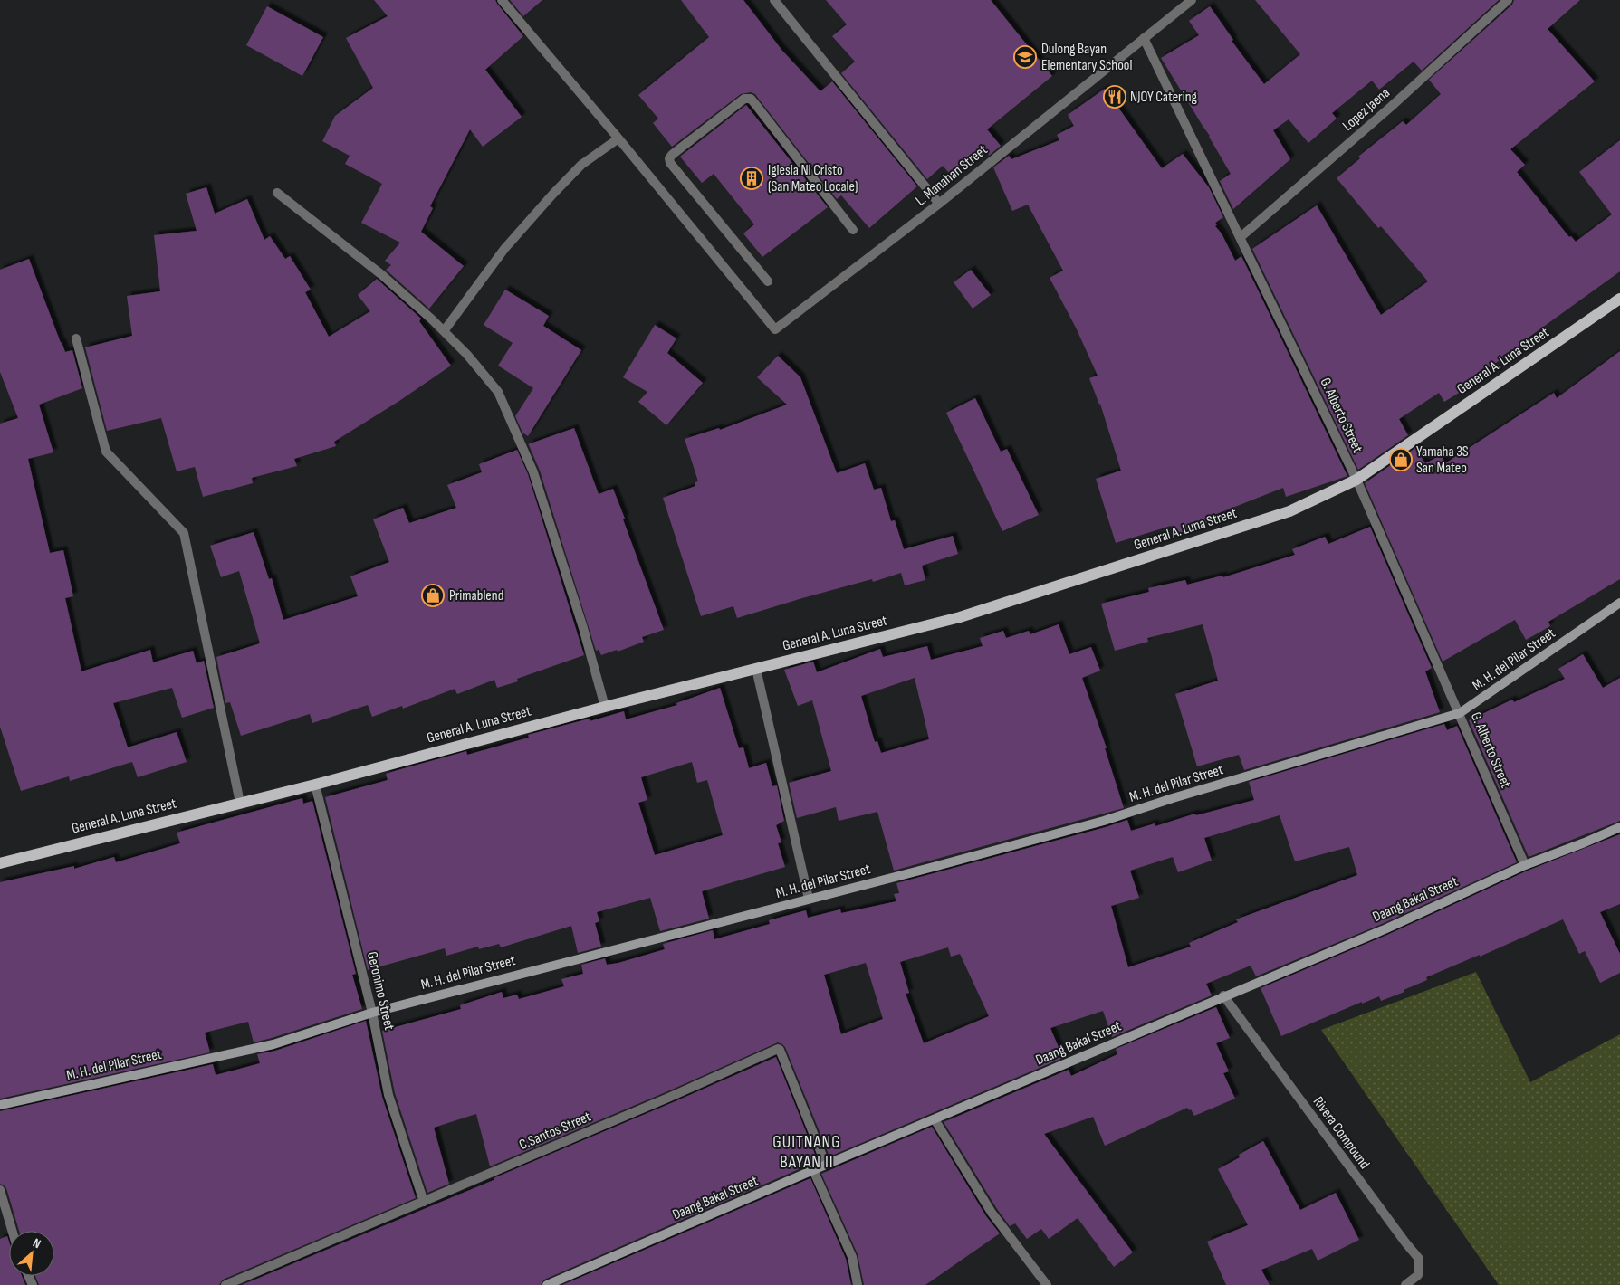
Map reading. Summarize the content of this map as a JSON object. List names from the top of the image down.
{
  "streets": {
    "main road": ["General A. Luna Street"],
    "street": [
      "Lopez Jaena",
      "L. Manahan Street",
      "G. Alberto Street",
      "M. H. del Pilar Street",
      "Daang Bakal Street",
      "Geronimo Street",
      "C.Santos Street",
      "Rivera Compound"
    ]
  },
  "crossings": [
    ["Lopez Jaena", "G. Alberto Street"],
    ["L. Manahan Street", "G. Alberto Street"],
    ["General A. Luna Street", "G. Alberto Street"],
    ["General A. Luna Street", "Geronimo Street"],
    ["G. Alberto Street", "M. H. del Pilar Street"],
    ["G. Alberto Street", "Daang Bakal Street"],
    ["M. H. del Pilar Street", "Geronimo Street"],
    ["Daang Bakal Street", "C.Santos Street"],
    ["Daang Bakal Street", "Rivera Compound"],
    ["Geronimo Street", "C.Santos Street"]
  ],
  "districts": ["GUITNANG BAYAN II"],
  "places": {
    "school or university": ["Dulong Bayan Elementary School"],
    "restaurant": ["NJOY Catering"],
    "building": ["Iglesia Ni Cristo (San Mateo Locale)"],
    "shop": ["Yamaha 3S San Mateo", "Primablend"]
  },
  "north": "top right"
}
